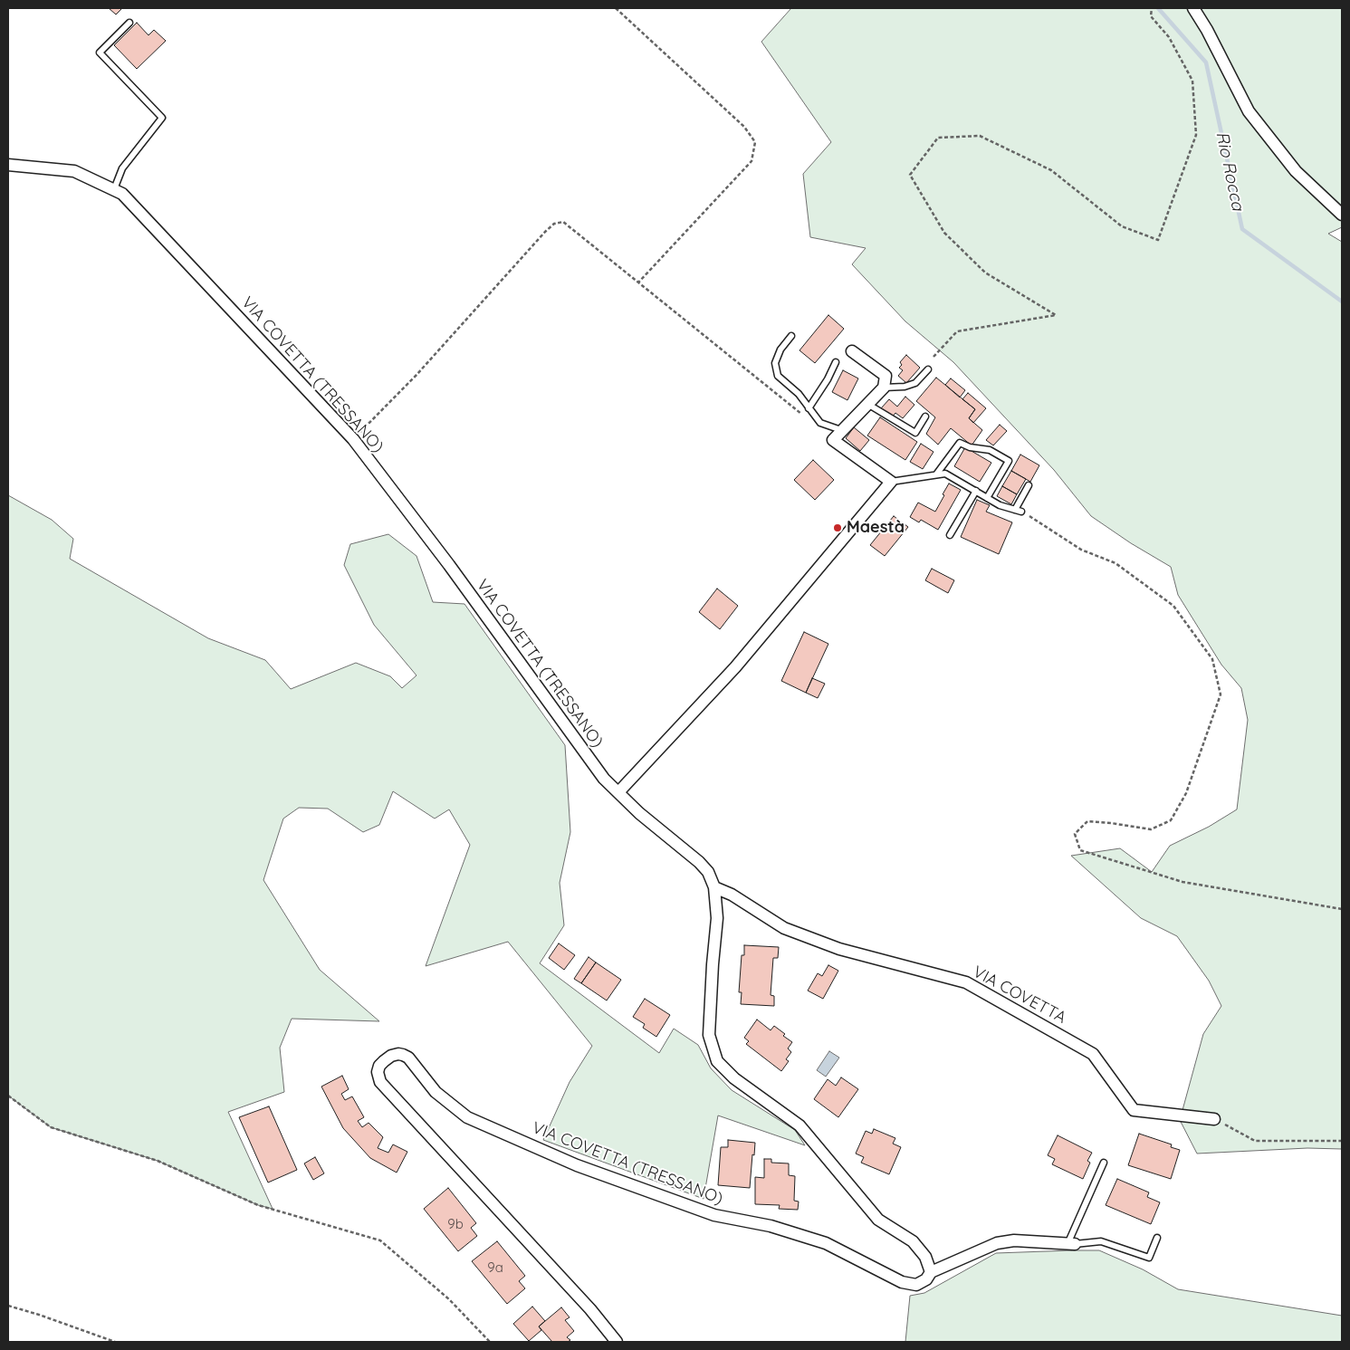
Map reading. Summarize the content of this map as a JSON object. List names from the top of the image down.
{
  "streets": {
    "street": ["VIA COVETTA (TRESSANO)", "VIA COVETTA"]
  },
  "crossings": [
    ["VIA COVETTA (TRESSANO)", "VIA COVETTA"]
  ],
  "water": ["Rio Rocca"],
  "places": ["Maestà"],
  "house_numbers": ["9b", "9a"]
}
